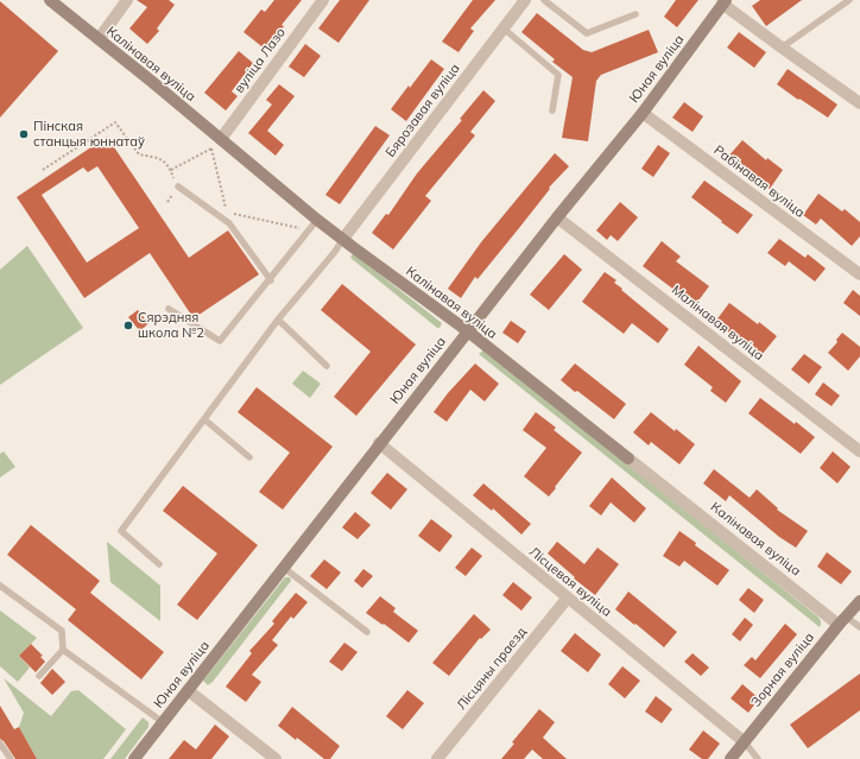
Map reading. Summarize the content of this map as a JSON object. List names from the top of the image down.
{
  "streets": {
    "street": [
      "вуліца Лазо",
      "Калінавая вуліца",
      "Юная вуліца",
      "Бярозавая вуліца",
      "Рабінавая вуліца",
      "Малінавая вуліца",
      "Лісцевая вуліца",
      "Лісцяны праезд",
      "Зорная вуліца"
    ]
  },
  "crossings": [
    ["вуліца Лазо", "Калінавая вуліца"],
    ["Калінавая вуліца", "Юная вуліца"],
    ["Калінавая вуліца", "Бярозавая вуліца"],
    ["Калінавая вуліца", "Зорная вуліца"],
    ["Юная вуліца", "Рабінавая вуліца"],
    ["Юная вуліца", "Малінавая вуліца"],
    ["Юная вуліца", "Лісцевая вуліца"],
    ["Лісцевая вуліца", "Лісцяны праезд"],
    ["Лісцевая вуліца", "Зорная вуліца"]
  ],
  "places": ["Пінская станцыя юннатаў", "Сярэдняя школа №2"]
}
